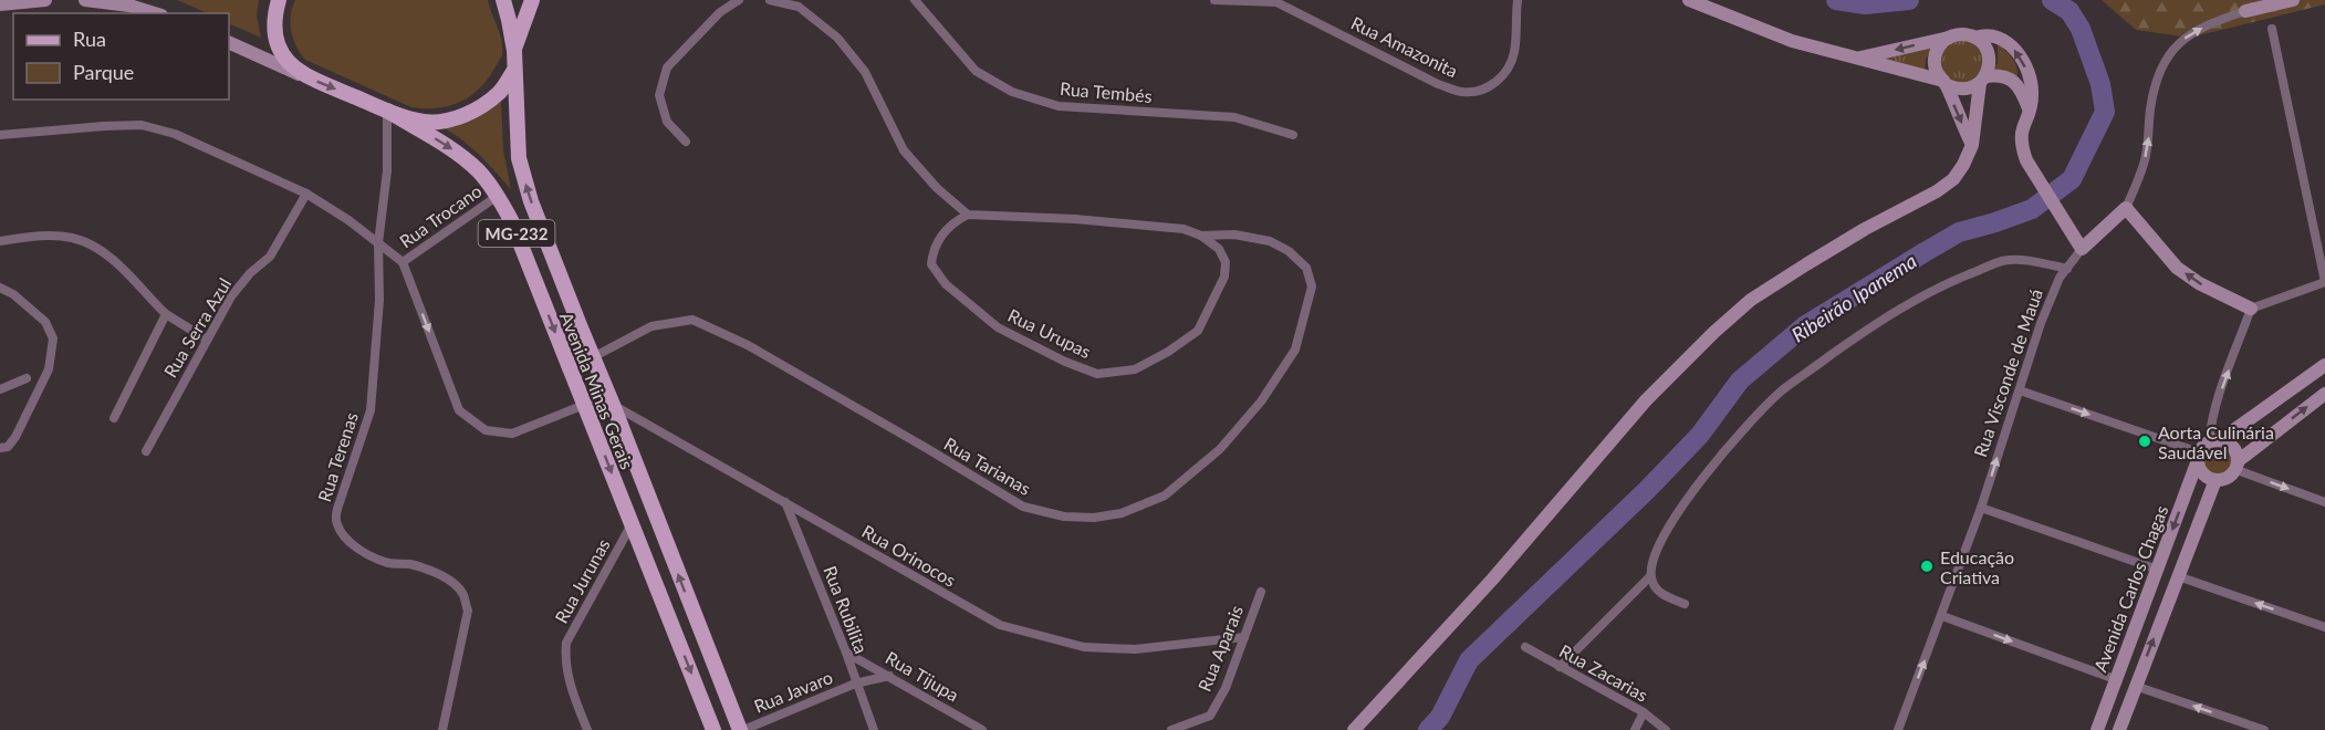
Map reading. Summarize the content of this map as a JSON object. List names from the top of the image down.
{
  "streets": {
    "main road": [
      "MG-232",
      "Rua Visconde de Mauá",
      "Avenida Minas Gerais",
      "Avenida Carlos Chagas"
    ],
    "street": [
      "Rua Amazonita",
      "Rua Tembés",
      "Rua Trocano",
      "Rua Serra Azul",
      "Rua Urupas",
      "Rua Terenas",
      "Rua Tarianas",
      "Rua Orinocos",
      "Rua Jurunas",
      "Rua Rubilita",
      "Rua Aparais",
      "Rua Zacarias",
      "Rua Tijupa",
      "Rua Javaro"
    ]
  },
  "crossings": [
    ["Rua Trocano", "Avenida Minas Gerais"],
    ["MG-232", "Avenida Minas Gerais"],
    ["MG-232", "Rua Terenas"],
    ["Rua Urupas", "Rua Tarianas"],
    ["Avenida Minas Gerais", "Rua Terenas"],
    ["Avenida Minas Gerais", "Rua Tarianas"],
    ["Avenida Minas Gerais", "Rua Orinocos"],
    ["Avenida Minas Gerais", "Rua Jurunas"],
    ["Avenida Minas Gerais", "Rua Javaro"],
    ["Rua Orinocos", "Rua Rubilita"],
    ["Rua Orinocos", "Rua Aparais"],
    ["Rua Rubilita", "Rua Tijupa"],
    ["Rua Rubilita", "Rua Javaro"],
    ["Rua Tijupa", "Rua Javaro"]
  ],
  "one_way": ["Rua Visconde de Mauá"],
  "water": ["Ribeirão Ipanema"],
  "places": ["Aorta Culinária Saudável", "Educação Criativa"],
  "legend": ["Rua", "Parque"]
}
